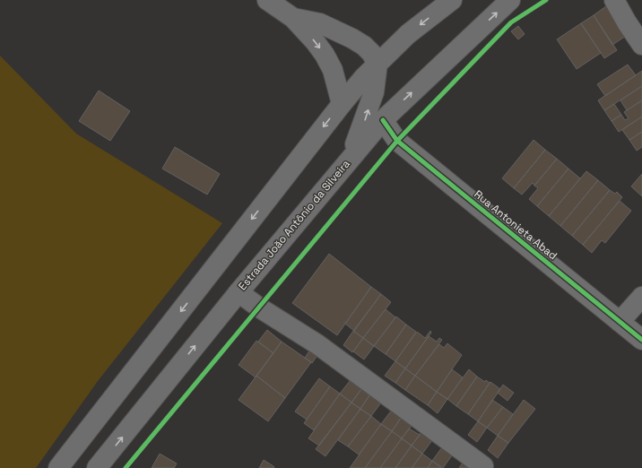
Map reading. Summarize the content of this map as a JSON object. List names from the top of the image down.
{
  "streets": {
    "main road": ["Estrada João Antônio da Silveira", "Rua Antonieta Abad"]
  },
  "crossings": [
    ["Estrada João Antônio da Silveira", "Rua Antonieta Abad"]
  ]
}
